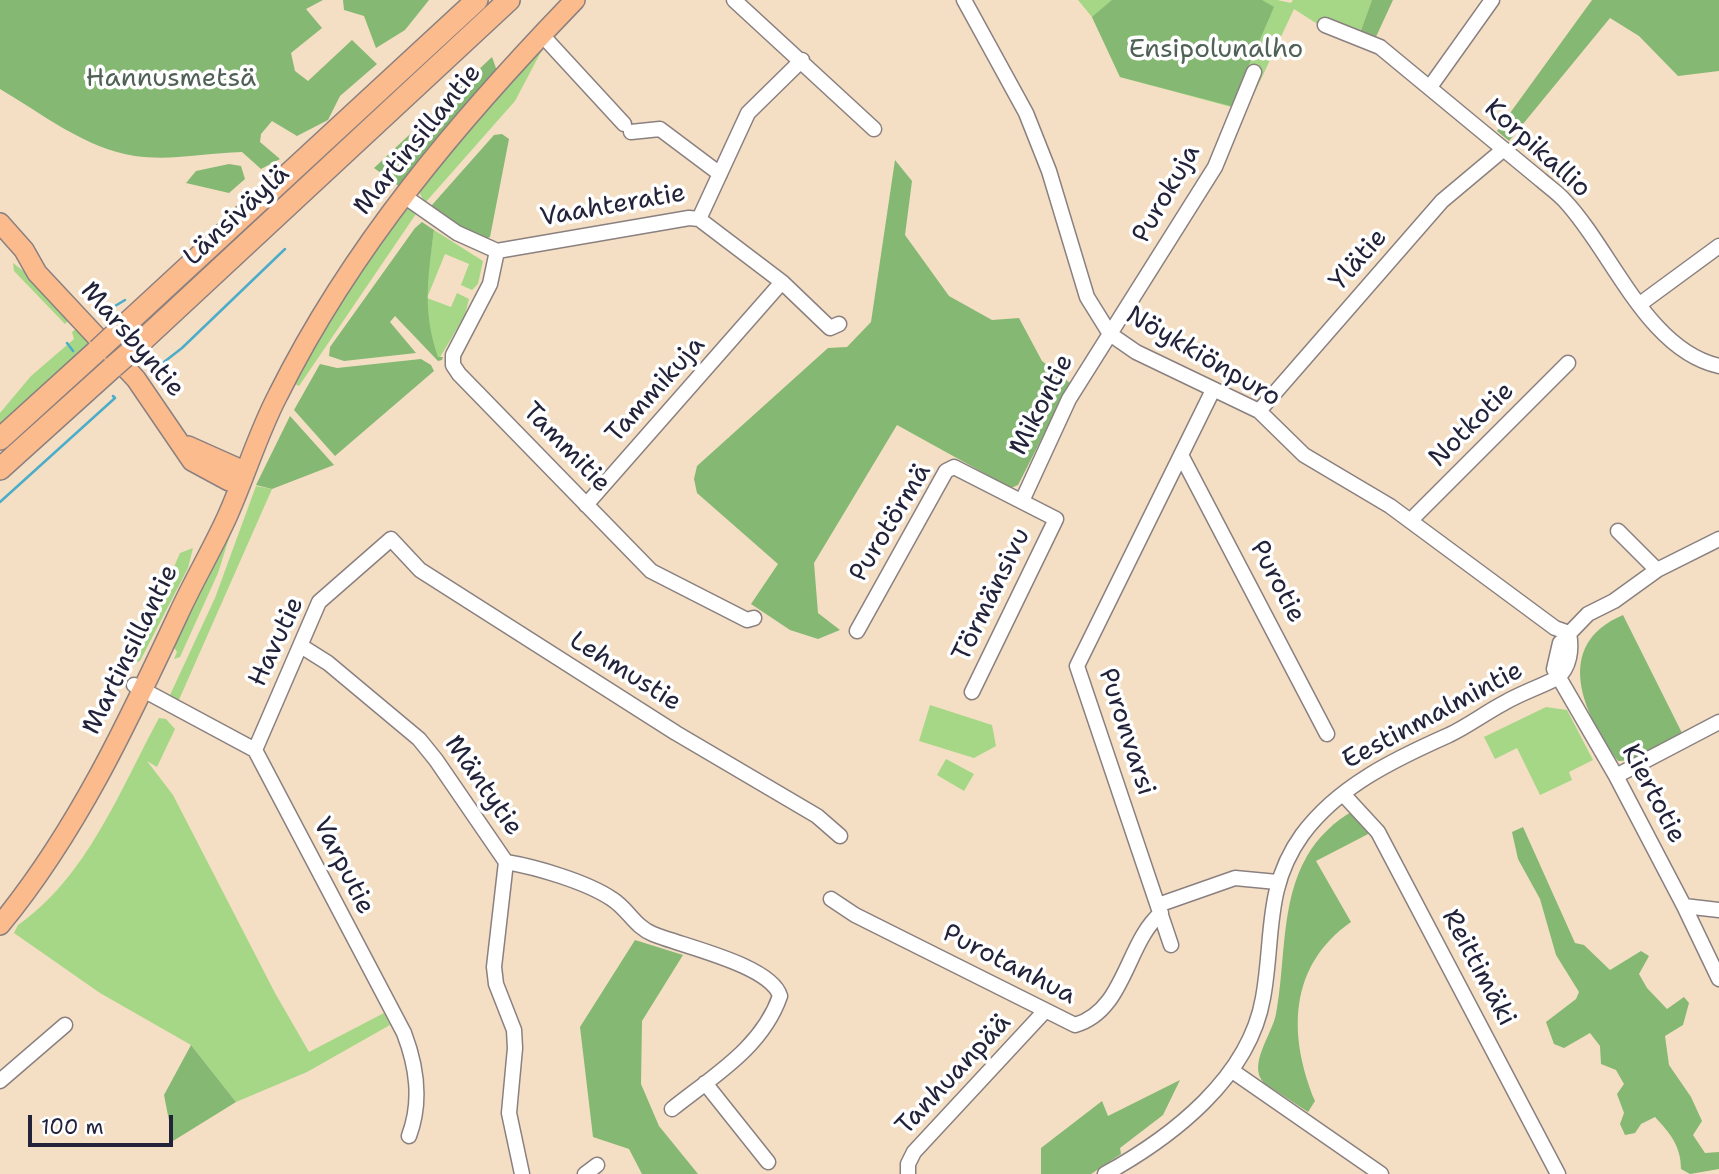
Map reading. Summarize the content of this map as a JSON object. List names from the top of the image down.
{
  "streets": {
    "highway": ["Länsiväylä"],
    "main road": ["Martinsillantie", "Marsbyntie"],
    "street": [
      "Korpikallio",
      "Purokuja",
      "Vaahteratie",
      "Ylätie",
      "Nöykkiönpuro",
      "Tammikuja",
      "Mikontie",
      "Notkotie",
      "Tammitie",
      "Purotörmä",
      "Purotie",
      "Törmänsivu",
      "Havutie",
      "Lehmustie",
      "Eestinmalmintie",
      "Puronvarsi",
      "Mäntytie",
      "Kiertotie",
      "Varputie",
      "Purotanhua",
      "Reittimäki",
      "Tanhuanpää"
    ]
  },
  "crossings": [
    ["Martinsillantie", "Marsbyntie"],
    ["Korpikallio", "Ylätie"],
    ["Purokuja", "Nöykkiönpuro"],
    ["Purokuja", "Mikontie"],
    ["Vaahteratie", "Tammitie"],
    ["Ylätie", "Nöykkiönpuro"],
    ["Nöykkiönpuro", "Mikontie"],
    ["Nöykkiönpuro", "Notkotie"],
    ["Nöykkiönpuro", "Eestinmalmintie"],
    ["Nöykkiönpuro", "Puronvarsi"],
    ["Tammikuja", "Tammitie"],
    ["Mikontie", "Purotörmä"],
    ["Purotörmä", "Törmänsivu"],
    ["Purotie", "Puronvarsi"],
    ["Havutie", "Lehmustie"],
    ["Havutie", "Mäntytie"],
    ["Havutie", "Varputie"],
    ["Eestinmalmintie", "Kiertotie"],
    ["Eestinmalmintie", "Reittimäki"],
    ["Puronvarsi", "Purotanhua"],
    ["Purotanhua", "Tanhuanpää"]
  ],
  "parks": ["Ensipolunalho", "Hannusmetsä"],
  "scale_bar": "100 m"
}
